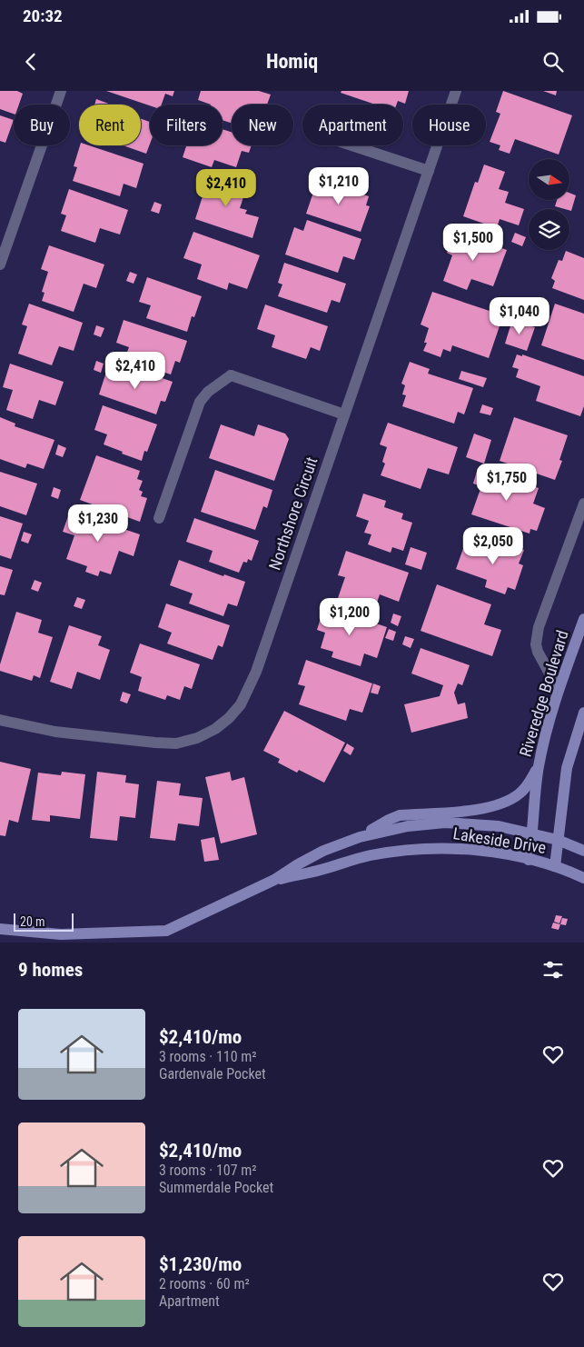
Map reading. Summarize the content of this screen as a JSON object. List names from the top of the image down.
{
  "streets": {
    "street": ["Northshore Circuit", "Riveredge Boulevard", "Lakeside Drive"]
  },
  "crossings": [
    ["Riveredge Boulevard", "Lakeside Drive"]
  ],
  "scale_bar": "20 m",
  "north": "right",
  "page": {
    "status": "20:32",
    "header": "Homiq",
    "chip": [
      "Buy",
      "Rent",
      "Filters",
      "New",
      "Apartment",
      "House"
    ],
    "price": [
      "$1,210",
      "$2,410",
      "$1,500",
      "$1,040",
      "$2,410",
      "$1,750",
      "$1,230",
      "$2,050",
      "$1,200"
    ],
    "scale": "20 m",
    "heading": "9 homes",
    "list": [
      {
        "name": "$2,410/mo",
        "note": "3 rooms · 110 m² · Gardenvale Pocket"
      },
      {
        "name": "$2,410/mo",
        "note": "3 rooms · 107 m² · Summerdale Pocket"
      },
      {
        "name": "$1,230/mo",
        "note": "2 rooms · 60 m² · Apartment"
      }
    ]
  }
}
